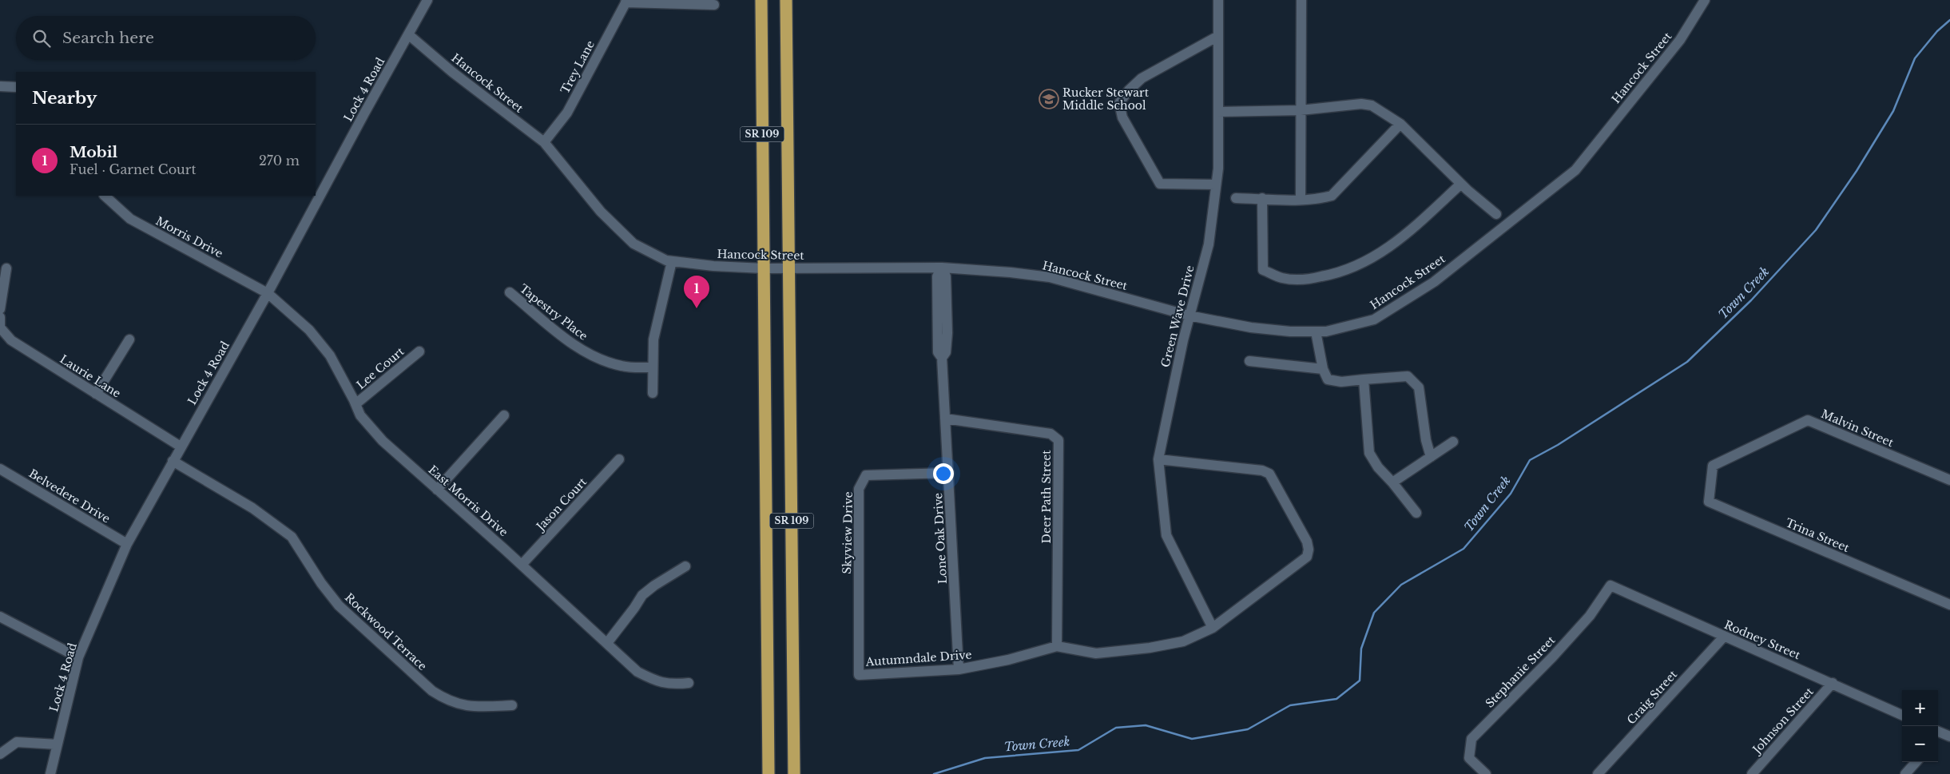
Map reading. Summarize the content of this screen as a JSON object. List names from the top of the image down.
{
  "streets": {
    "highway": ["SR 109"],
    "street": [
      "Trey Lane",
      "Hancock Street",
      "Lock 4 Road",
      "Morris Drive",
      "Tapestry Place",
      "Green Wave Drive",
      "Lee Court",
      "Laurie Lane",
      "Malvin Street",
      "Belvedere Drive",
      "Deer Path Street",
      "East Morris Drive",
      "Jason Court",
      "Skyview Drive",
      "Trina Street",
      "Lone Oak Drive",
      "Rockwood Terrace",
      "Rodney Street",
      "Autumndale Drive",
      "Stephanie Street",
      "Craig Street",
      "Johnson Street"
    ]
  },
  "crossings": [
    ["Trey Lane", "Hancock Street"],
    ["Hancock Street", "Lock 4 Road"],
    ["Hancock Street", "SR 109"],
    ["Hancock Street", "Green Wave Drive"],
    ["Hancock Street", "Lone Oak Drive"],
    ["Lock 4 Road", "Morris Drive"],
    ["Lock 4 Road", "Laurie Lane"],
    ["Lock 4 Road", "Belvedere Drive"],
    ["Lock 4 Road", "East Morris Drive"],
    ["Lock 4 Road", "Rockwood Terrace"],
    ["Morris Drive", "East Morris Drive"],
    ["Green Wave Drive", "Autumndale Drive"],
    ["Lee Court", "East Morris Drive"],
    ["Malvin Street", "Trina Street"],
    ["Deer Path Street", "Lone Oak Drive"],
    ["Deer Path Street", "Autumndale Drive"],
    ["East Morris Drive", "Jason Court"],
    ["Skyview Drive", "Lone Oak Drive"],
    ["Skyview Drive", "Autumndale Drive"],
    ["Lone Oak Drive", "Autumndale Drive"],
    ["Rodney Street", "Stephanie Street"],
    ["Rodney Street", "Craig Street"],
    ["Rodney Street", "Johnson Street"]
  ],
  "water": ["Town Creek"],
  "places": {
    "school or university": ["Rucker Stewart Middle School"]
  },
  "page": {
    "search": "Search here",
    "heading": "Nearby",
    "list": [
      {
        "mark": "1",
        "name": "Mobil",
        "note": "Fuel · Garnet Court",
        "value": "270 m"
      }
    ],
    "pins": "1",
    "map_buttons": ["+", "−"]
  }
}
